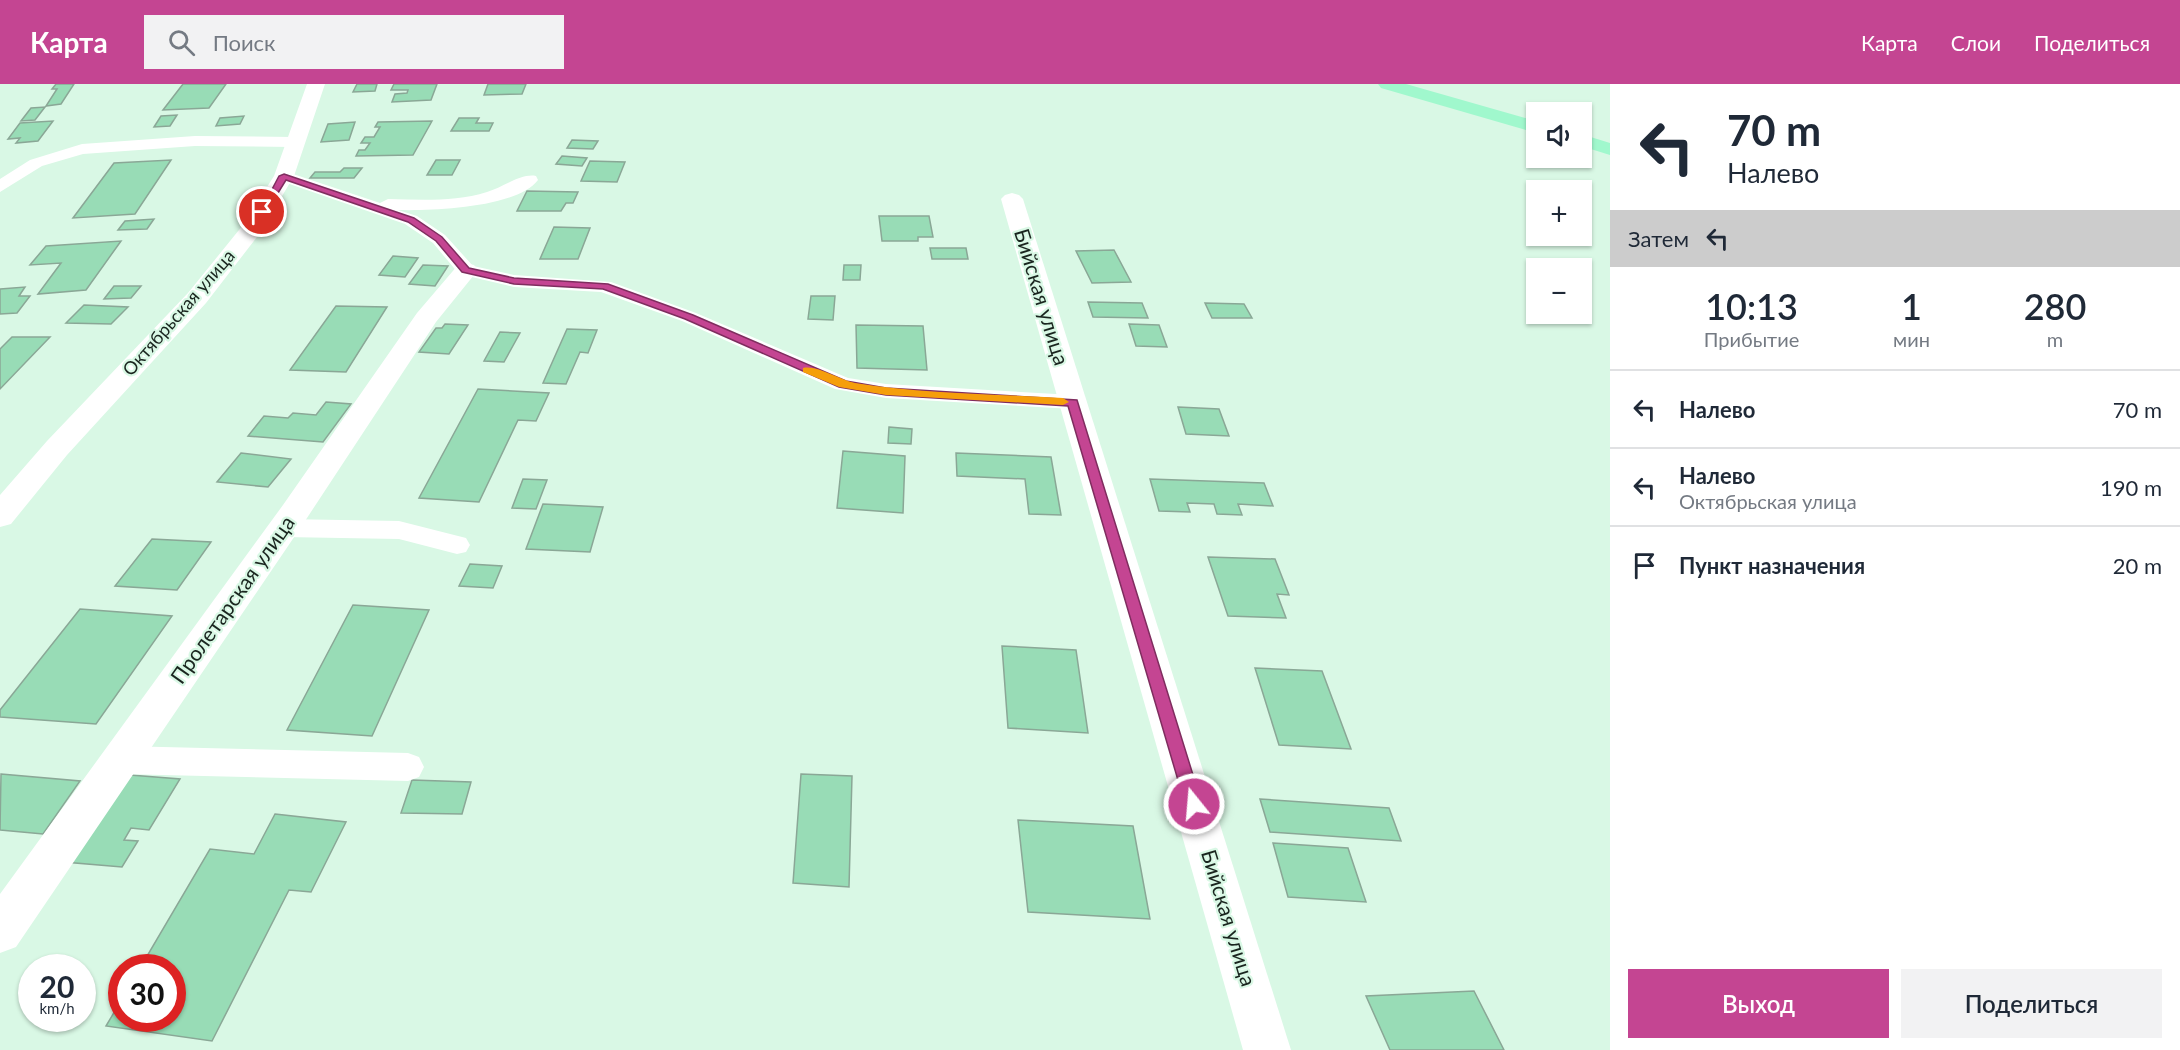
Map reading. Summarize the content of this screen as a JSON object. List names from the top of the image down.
{
  "streets": {
    "street": ["Бийская улица", "Октябрьская улица", "Пролетарская улица"]
  },
  "page": {
    "header": "Карта",
    "search": "Поиск",
    "nav": ["Карта", "Слои", "Поделиться"],
    "turn": ["70 m", "Налево"],
    "map_buttons": ["+", "−"],
    "then": "Затем",
    "eta": [
      "10:13",
      "Прибытие",
      "1",
      "мин",
      "280",
      "m"
    ],
    "list": [
      {
        "name": "Налево",
        "value": "70 m"
      },
      {
        "name": "Налево",
        "note": "Октябрьская улица",
        "value": "190 m"
      },
      {
        "name": "Пункт назначения",
        "value": "20 m"
      }
    ],
    "speed": "20 km/h",
    "limit": "30",
    "buttons": ["Выход", "Поделиться"]
  }
}
